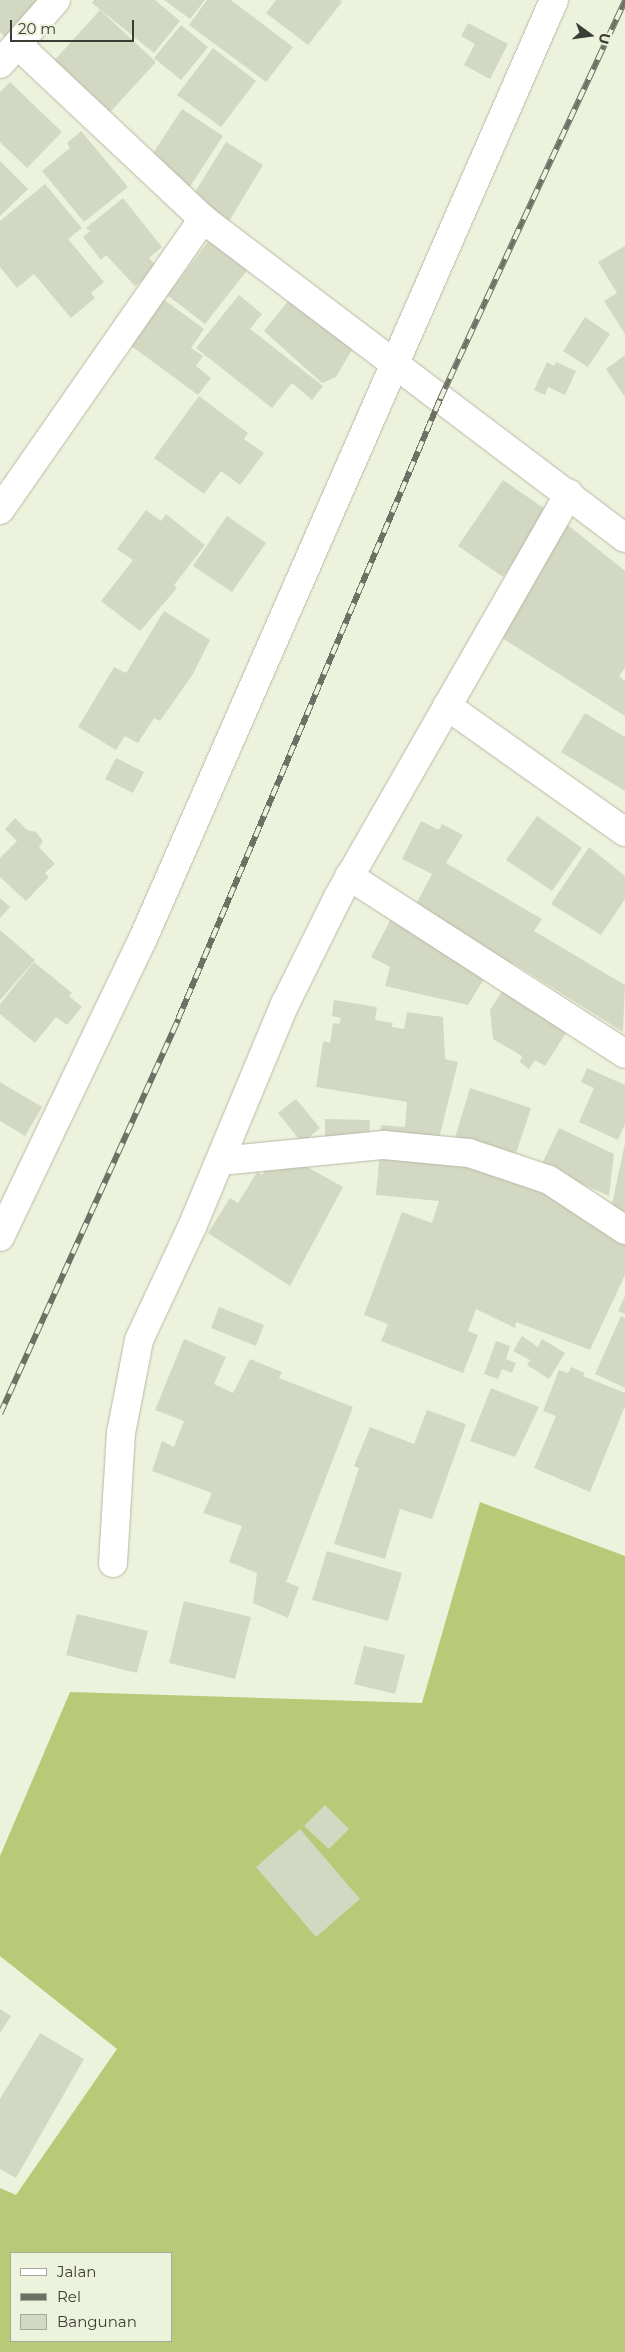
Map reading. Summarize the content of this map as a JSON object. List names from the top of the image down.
{
  "legend": ["Jalan", "Rel", "Bangunan"],
  "scale_bar": "20 m",
  "north": "right"
}
